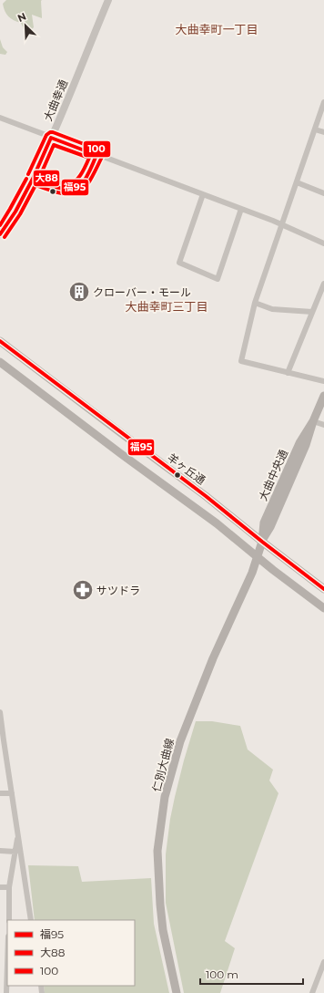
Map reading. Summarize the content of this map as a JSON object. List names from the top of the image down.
{
  "streets": {
    "main road": ["羊ヶ丘通", "大曲中央通", "仁別大曲線"],
    "street": ["大曲幸通"]
  },
  "crossings": [
    ["羊ヶ丘通", "大曲中央通"],
    ["大曲中央通", "仁別大曲線"]
  ],
  "districts": ["大曲幸町一丁目", "大曲幸町三丁目"],
  "places": {
    "building": ["クローバー・モール"],
    "pharmacy": ["サツドラ"]
  },
  "lines": ["transit line 100", "transit line 福95", "transit line 大88"],
  "legend": ["福95", "大88", "100"],
  "scale_bar": "100 m",
  "north": "top left"
}
